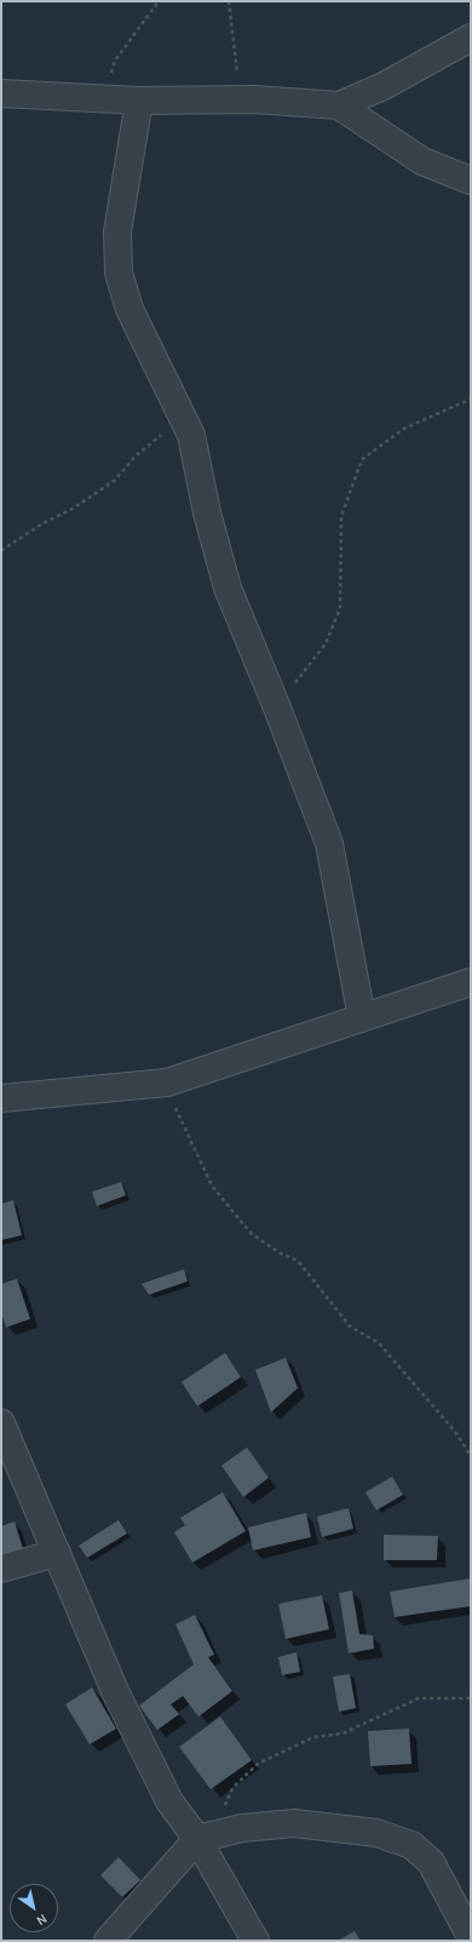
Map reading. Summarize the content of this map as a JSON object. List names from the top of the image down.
{
  "north": "bottom right"
}
